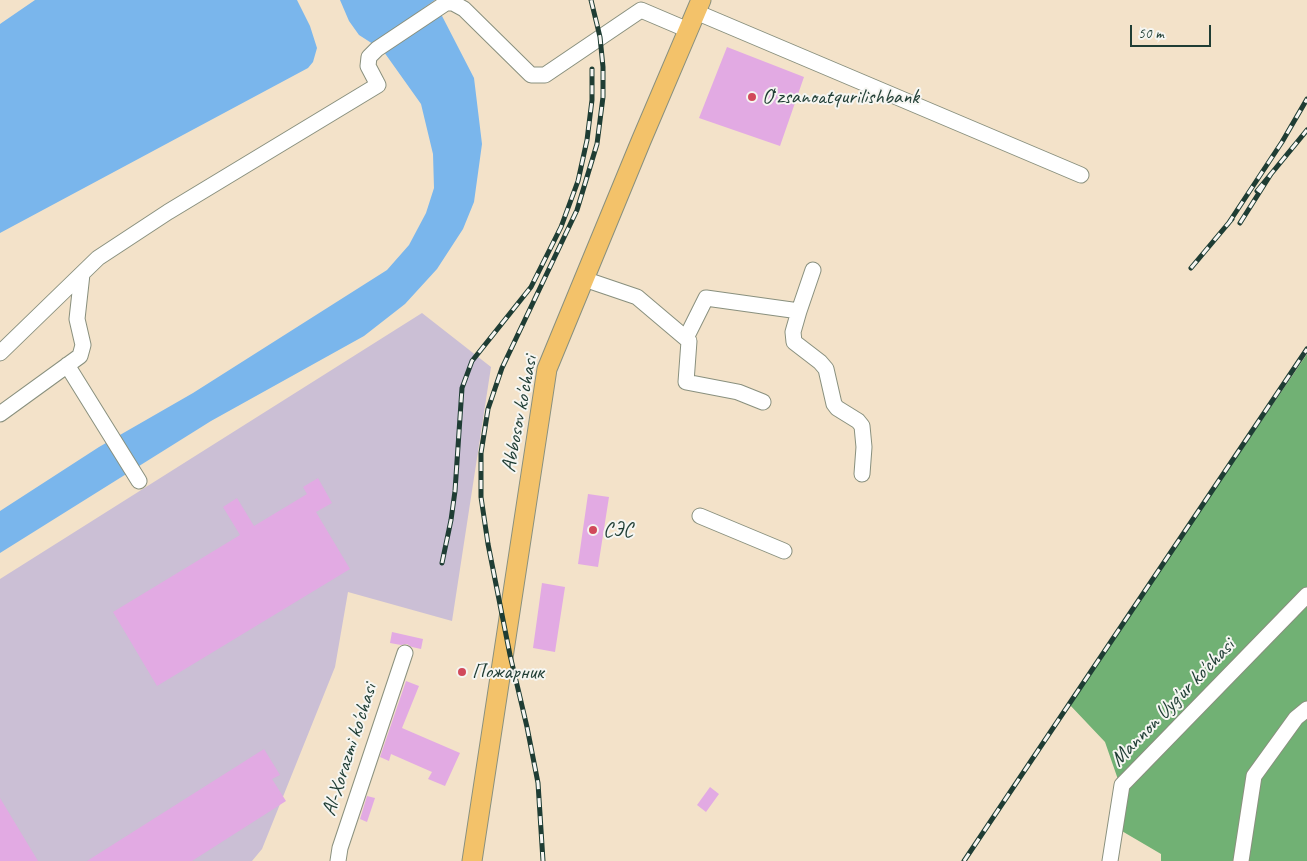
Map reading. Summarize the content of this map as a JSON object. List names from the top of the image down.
{
  "streets": {
    "main road": ["Abbosov ko'chasi"],
    "street": ["Mannon Uyg'ur ko'chasi", "Al-Xorazmi ko'chasi"]
  },
  "places": ["Oʻzsanoatqurilishbank", "СЭС", "Пожарник"],
  "scale_bar": "50 m"
}
